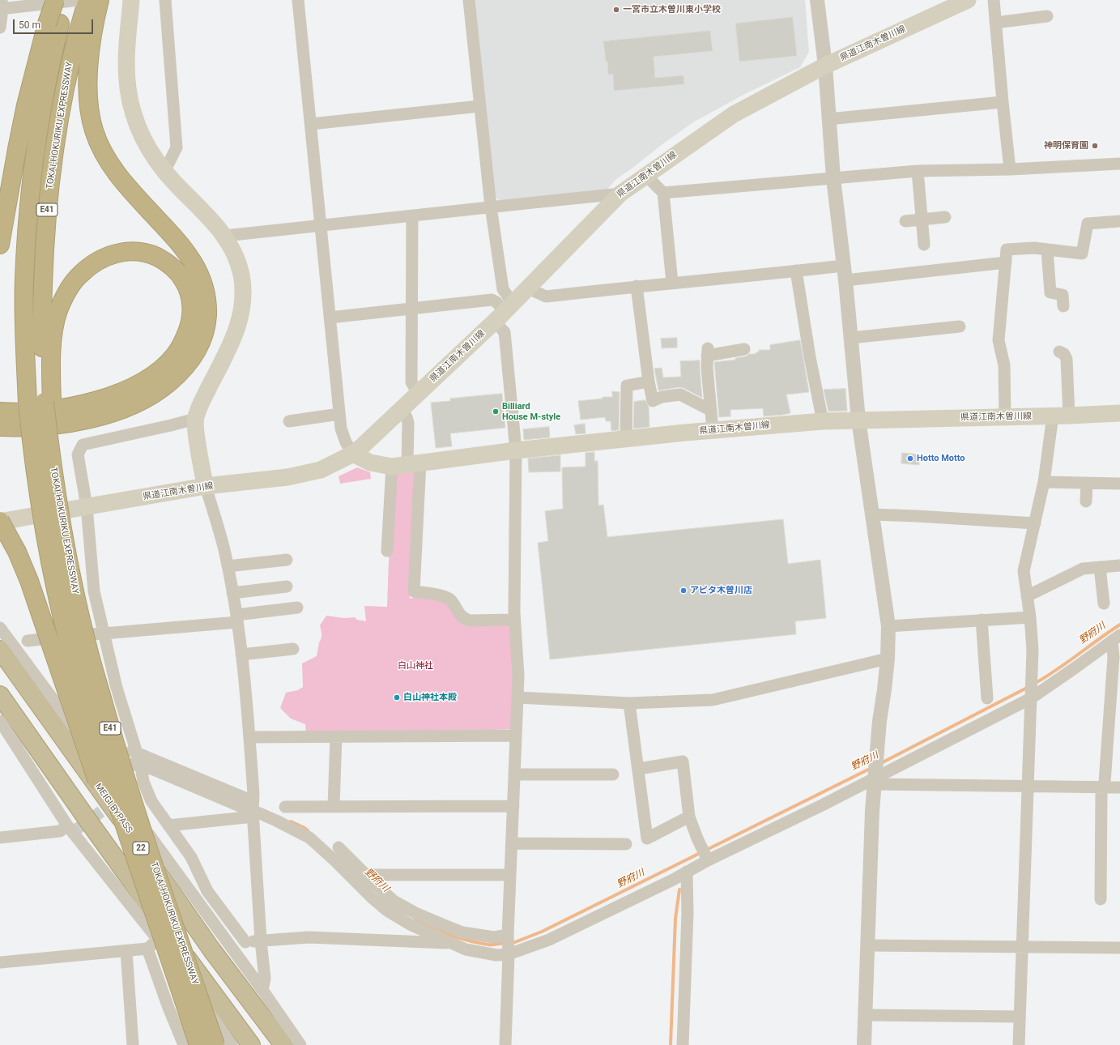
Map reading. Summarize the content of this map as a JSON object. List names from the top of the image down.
{
  "streets": {
    "highway": [
      "TOKAI-HOKURIKU EXPRESSWAY",
      "E41",
      "MEIGI BYPASS",
      "22"
    ],
    "main road": ["県道江南木曽川線"]
  },
  "water": ["野府川"],
  "parks": ["白山神社"],
  "places": [
    "一宮市立木曽川東小学校",
    "神明保育園",
    "Billiard House M-style",
    "Hotto Motto",
    "アピタ木曽川店",
    "白山神社本殿"
  ],
  "scale_bar": "50 m"
}
